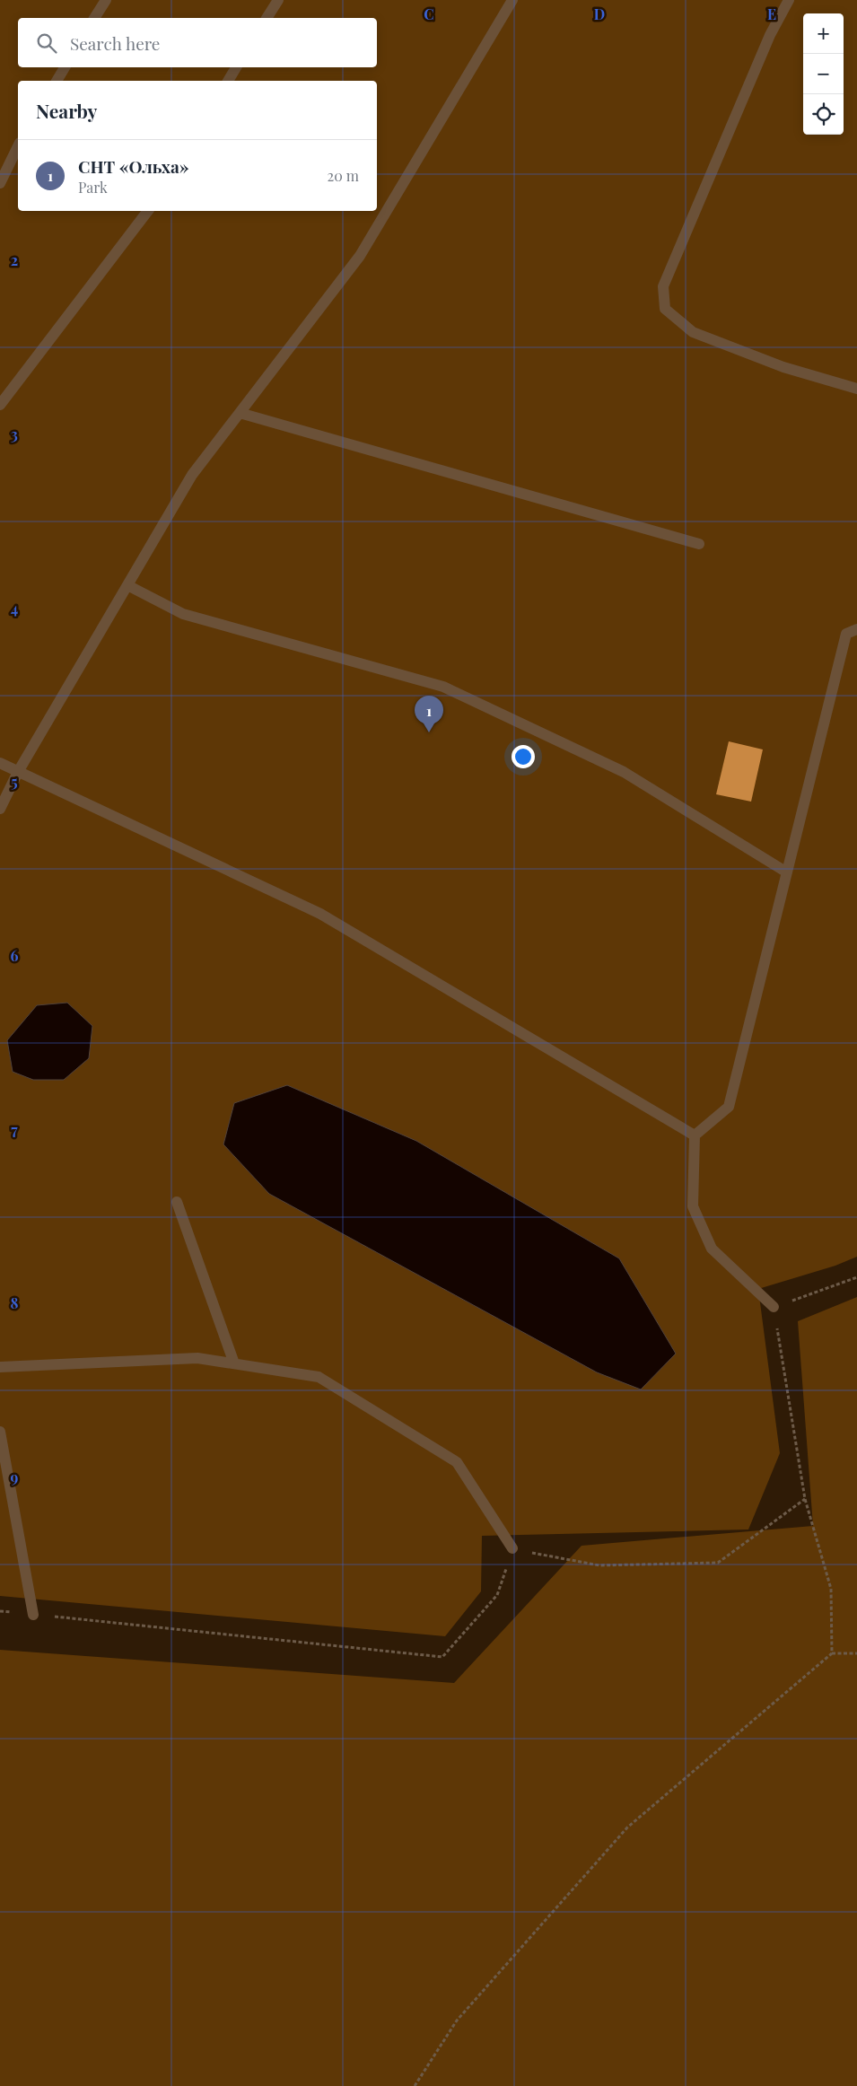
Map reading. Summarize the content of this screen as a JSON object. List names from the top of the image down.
{
  "page": {
    "map_buttons": ["+", "−"],
    "search": "Search here",
    "heading": "Nearby",
    "list": [
      {
        "mark": "1",
        "name": "СНТ «Ольха»",
        "note": "Park",
        "value": "20 m"
      }
    ],
    "pins": "1"
  },
  "grid": {
    "columns": ["C", "D", "E"],
    "rows": [
      "2",
      "3",
      "4",
      "5",
      "6",
      "7",
      "8",
      "9"
    ]
  }
}
